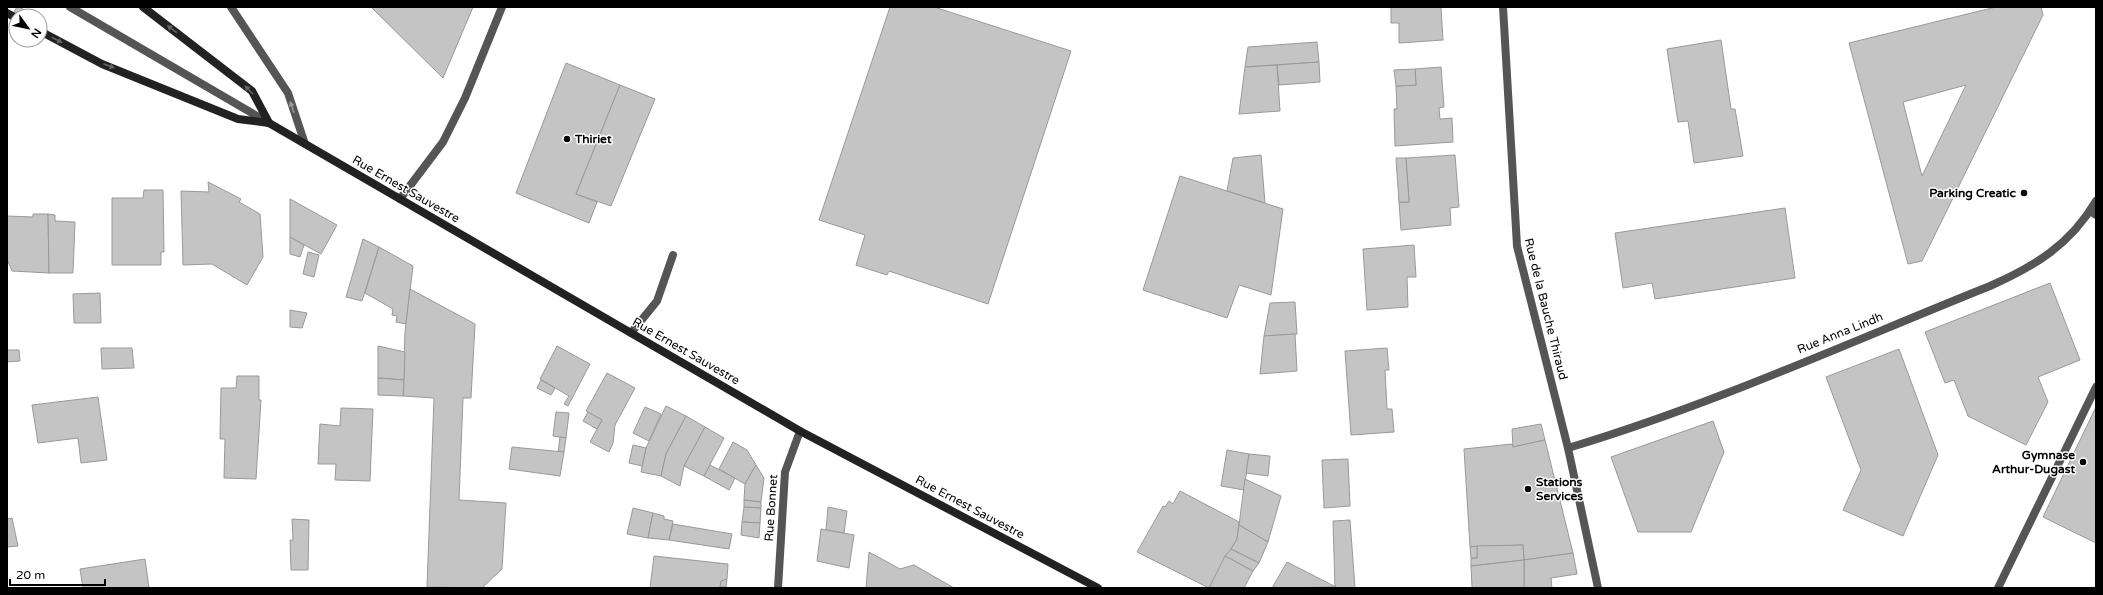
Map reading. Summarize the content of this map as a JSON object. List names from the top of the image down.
{
  "streets": {
    "main road": ["Rue Ernest Sauvestre"],
    "street": ["Rue de la Bauche Thiraud", "Rue Anna Lindh", "Rue Bonnet"]
  },
  "crossings": [
    ["Rue Ernest Sauvestre", "Rue Bonnet"],
    ["Rue de la Bauche Thiraud", "Rue Anna Lindh"]
  ],
  "places": [
    "Thiriet",
    "Parking Creatic",
    "Gymnase Arthur-Dugast",
    "Stations Services"
  ],
  "scale_bar": "20 m",
  "north": "bottom right"
}
